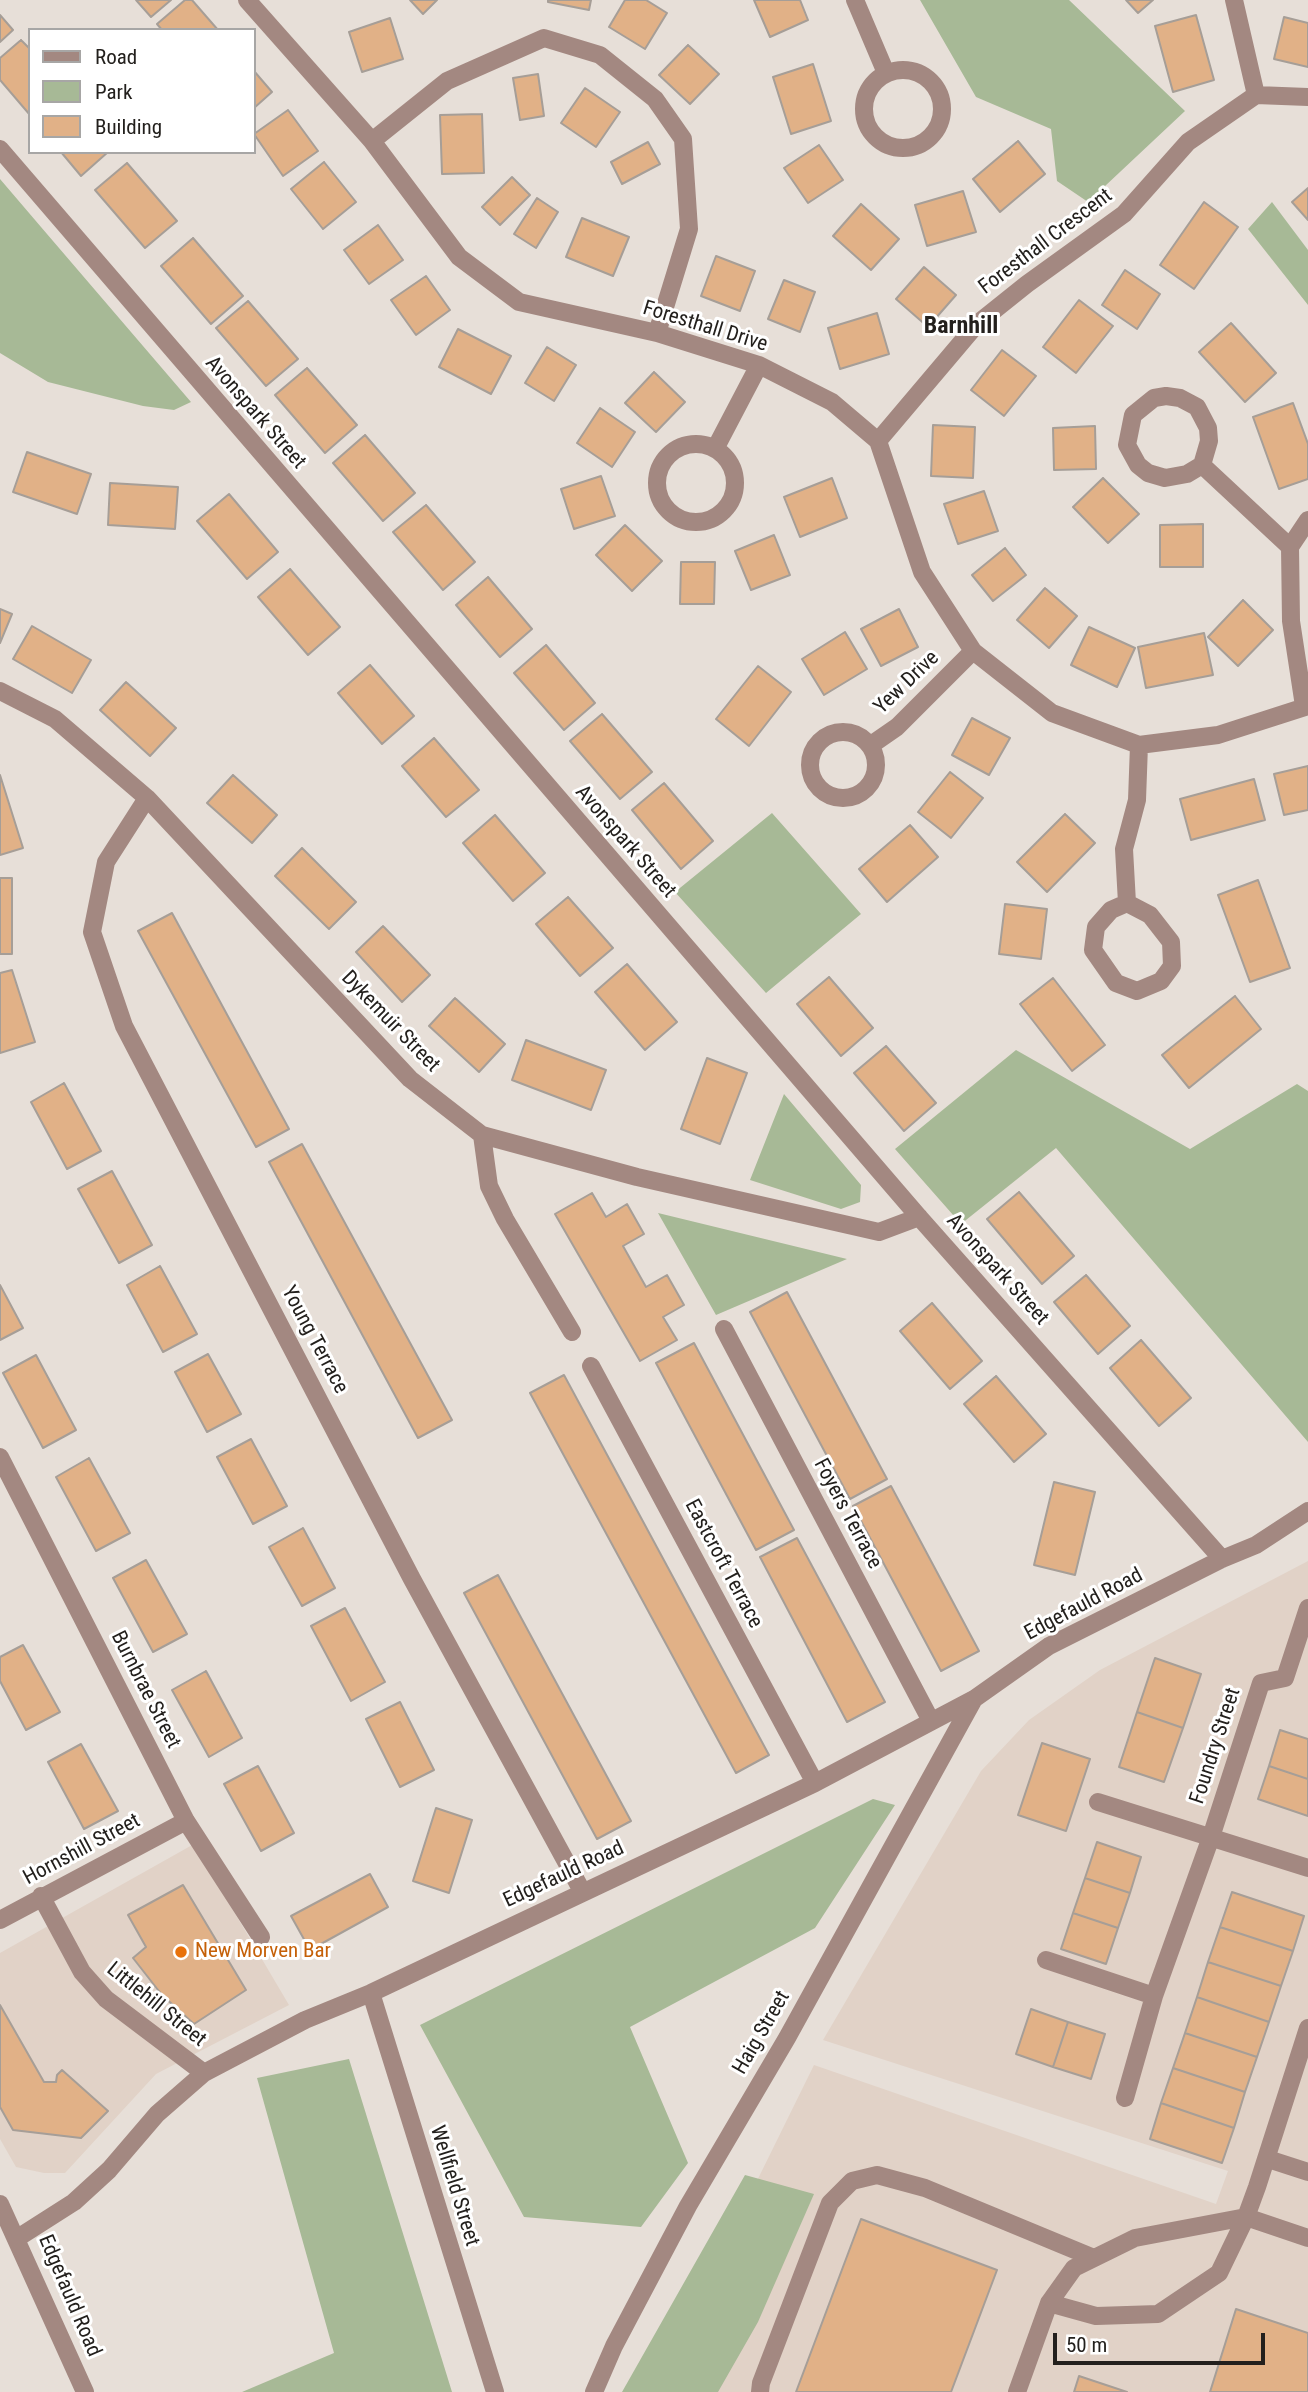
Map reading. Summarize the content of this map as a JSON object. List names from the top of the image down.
{
  "streets": {
    "street": [
      "Foresthall Crescent",
      "Foresthall Drive",
      "Avonspark Street",
      "Yew Drive",
      "Dykemuir Street",
      "Young Terrace",
      "Foyers Terrace",
      "Eastcroft Terrace",
      "Edgefauld Road",
      "Burnbrae Street",
      "Foundry Street",
      "Hornshill Street",
      "Littlehill Street",
      "Haig Street",
      "Wellfield Street"
    ]
  },
  "crossings": [
    ["Foresthall Crescent", "Foresthall Drive"],
    ["Avonspark Street", "Dykemuir Street"],
    ["Avonspark Street", "Edgefauld Road"],
    ["Dykemuir Street", "Young Terrace"],
    ["Young Terrace", "Edgefauld Road"],
    ["Foyers Terrace", "Edgefauld Road"],
    ["Eastcroft Terrace", "Edgefauld Road"],
    ["Edgefauld Road", "Littlehill Street"],
    ["Edgefauld Road", "Haig Street"],
    ["Edgefauld Road", "Wellfield Street"],
    ["Burnbrae Street", "Hornshill Street"],
    ["Hornshill Street", "Littlehill Street"]
  ],
  "districts": ["Barnhill"],
  "places": ["New Morven Bar"],
  "legend": ["Road", "Park", "Building"],
  "scale_bar": "50 m"
}
